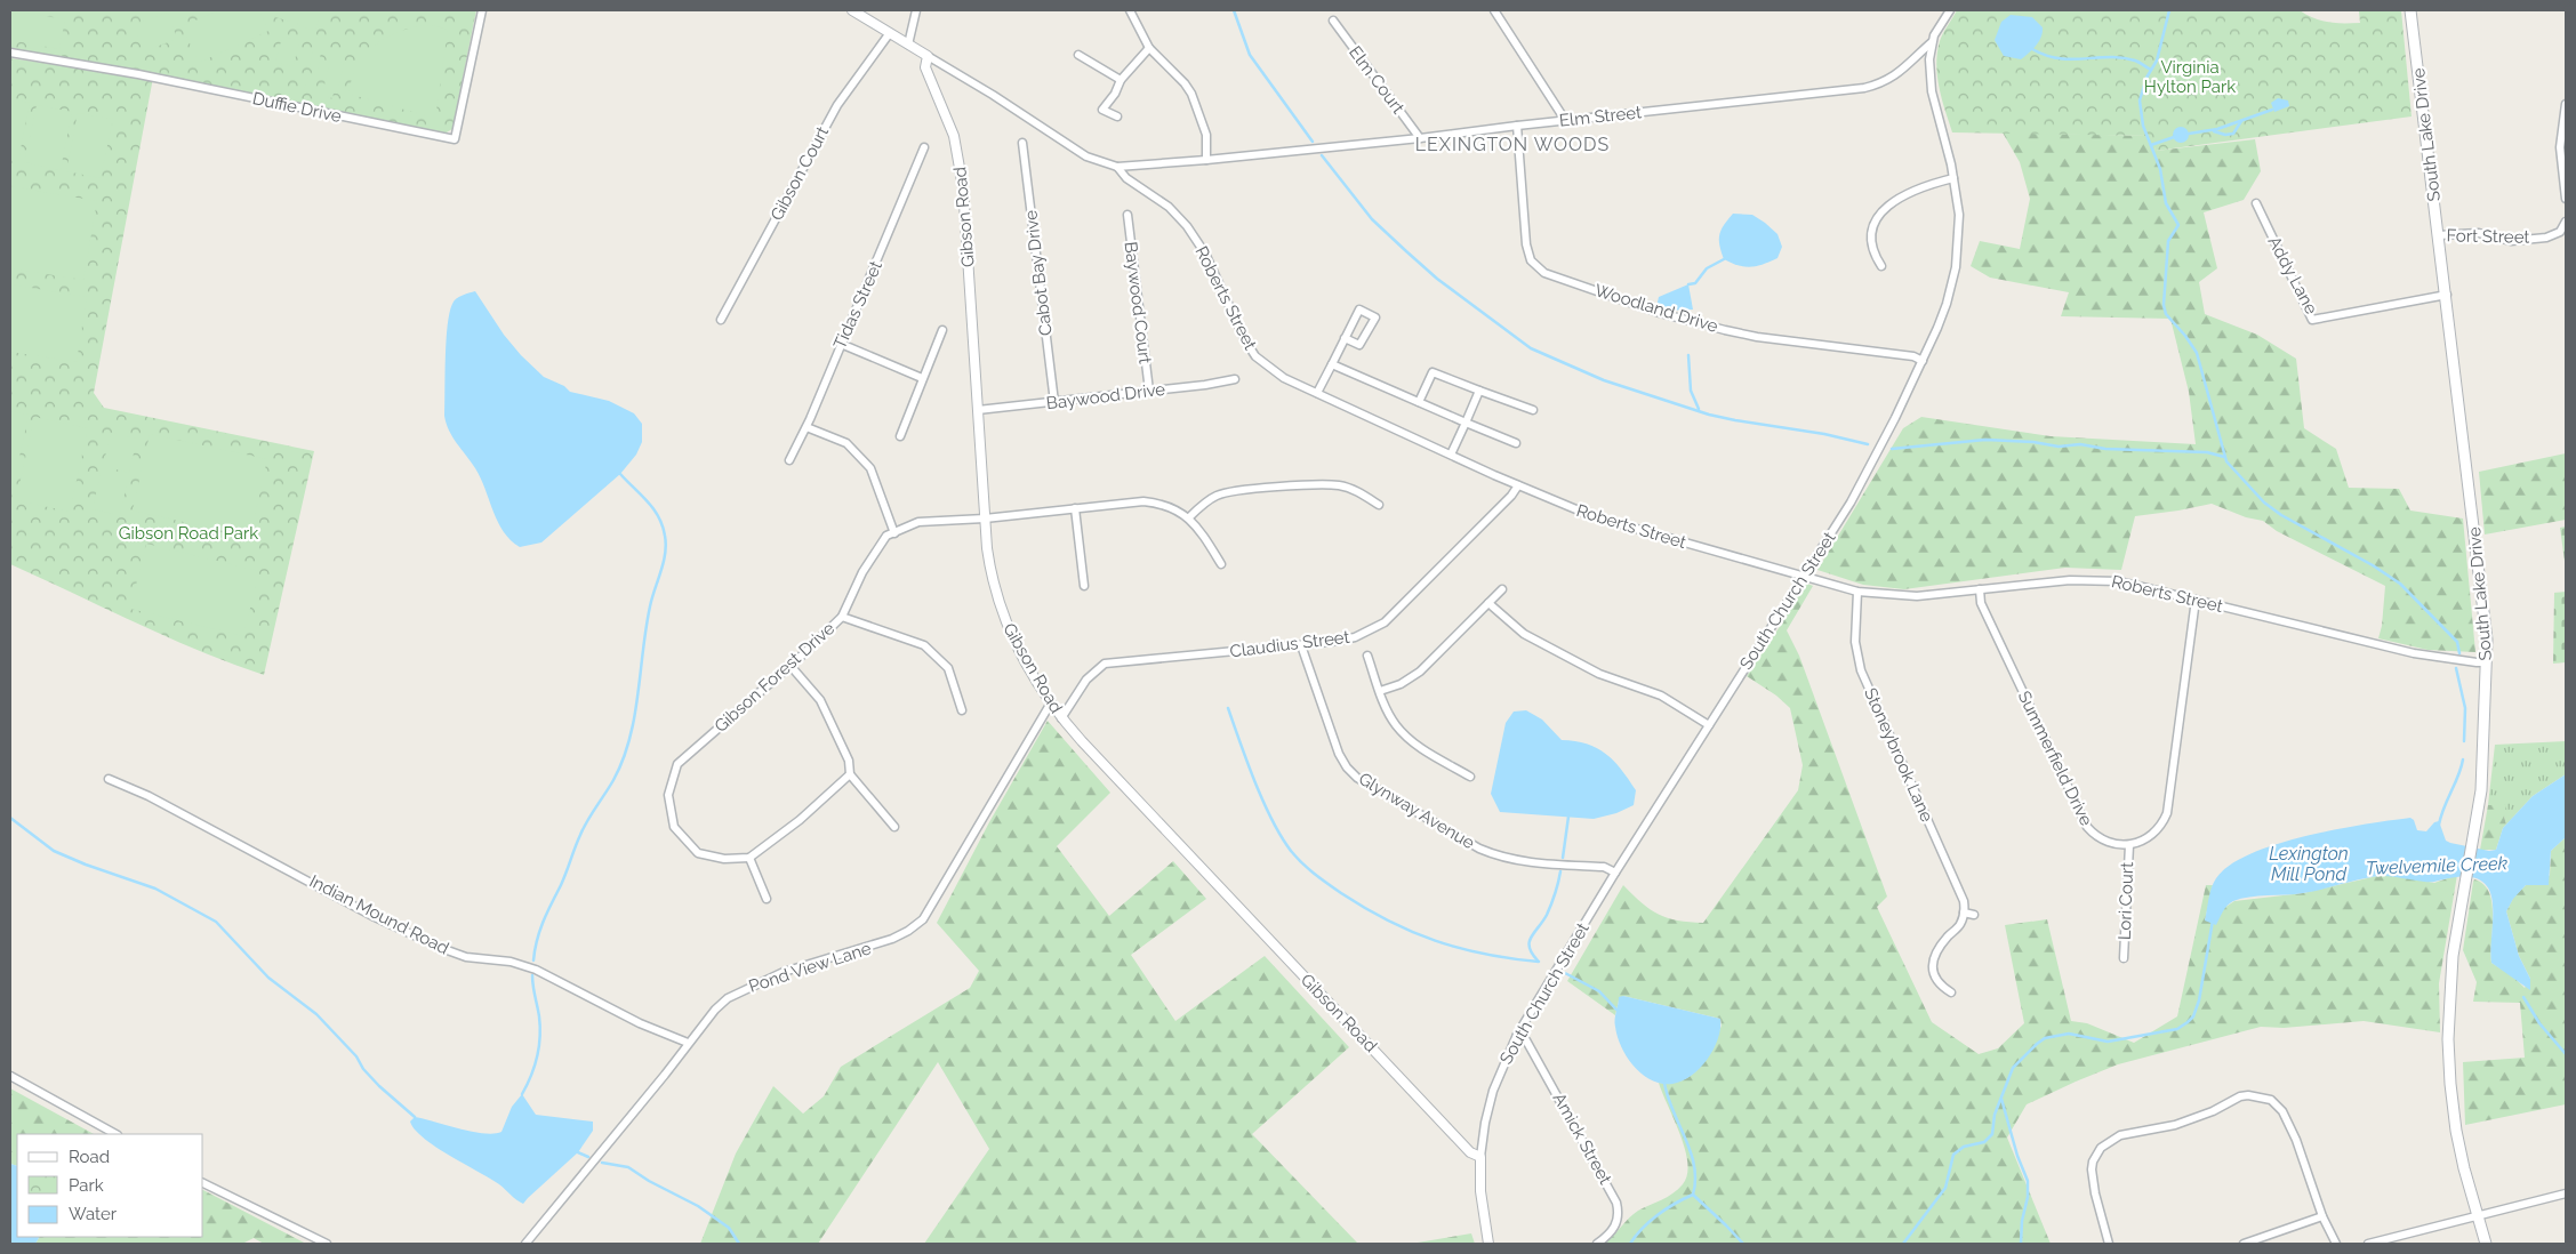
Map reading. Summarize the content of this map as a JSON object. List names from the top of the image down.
{
  "streets": {
    "main road": ["South Lake Drive"],
    "street": [
      "Elm Court",
      "Duffie Drive",
      "Elm Street",
      "Gibson Court",
      "Gibson Road",
      "Fort Street",
      "Cabot Bay Drive",
      "Addy Lane",
      "Roberts Street",
      "Baywood Court",
      "Tidas Street",
      "Woodland Drive",
      "Baywood Drive",
      "South Church Street",
      "Claudius Street",
      "Gibson Forest Drive",
      "Stoneybrook Lane",
      "Summerfield Drive",
      "Glynway Avenue",
      "Lori Court",
      "Indian Mound Road",
      "Pond View Lane",
      "Amick Street"
    ]
  },
  "crossings": [
    ["Elm Court", "Elm Street"],
    ["Elm Street", "Roberts Street"],
    ["Elm Street", "Woodland Drive"],
    ["Elm Street", "South Church Street"],
    ["South Lake Drive", "Fort Street"],
    ["South Lake Drive", "Addy Lane"],
    ["South Lake Drive", "Roberts Street"],
    ["Gibson Road", "Roberts Street"],
    ["Gibson Road", "Baywood Drive"],
    ["Gibson Road", "South Church Street"],
    ["Gibson Road", "Claudius Street"],
    ["Gibson Road", "Gibson Forest Drive"],
    ["Gibson Road", "Pond View Lane"],
    ["Cabot Bay Drive", "Baywood Drive"],
    ["Roberts Street", "South Church Street"],
    ["Roberts Street", "Claudius Street"],
    ["Roberts Street", "Stoneybrook Lane"],
    ["Roberts Street", "Summerfield Drive"],
    ["Baywood Court", "Baywood Drive"],
    ["Woodland Drive", "South Church Street"],
    ["South Church Street", "Glynway Avenue"],
    ["South Church Street", "Amick Street"],
    ["Claudius Street", "Glynway Avenue"],
    ["Summerfield Drive", "Lori Court"],
    ["Indian Mound Road", "Pond View Lane"]
  ],
  "districts": ["LEXINGTON WOODS"],
  "water": ["Lexington Mill Pond", "Twelvemile Creek"],
  "parks": ["Virginia Hylton Park", "Gibson Road Park"],
  "legend": ["Road", "Park", "Water"]
}
